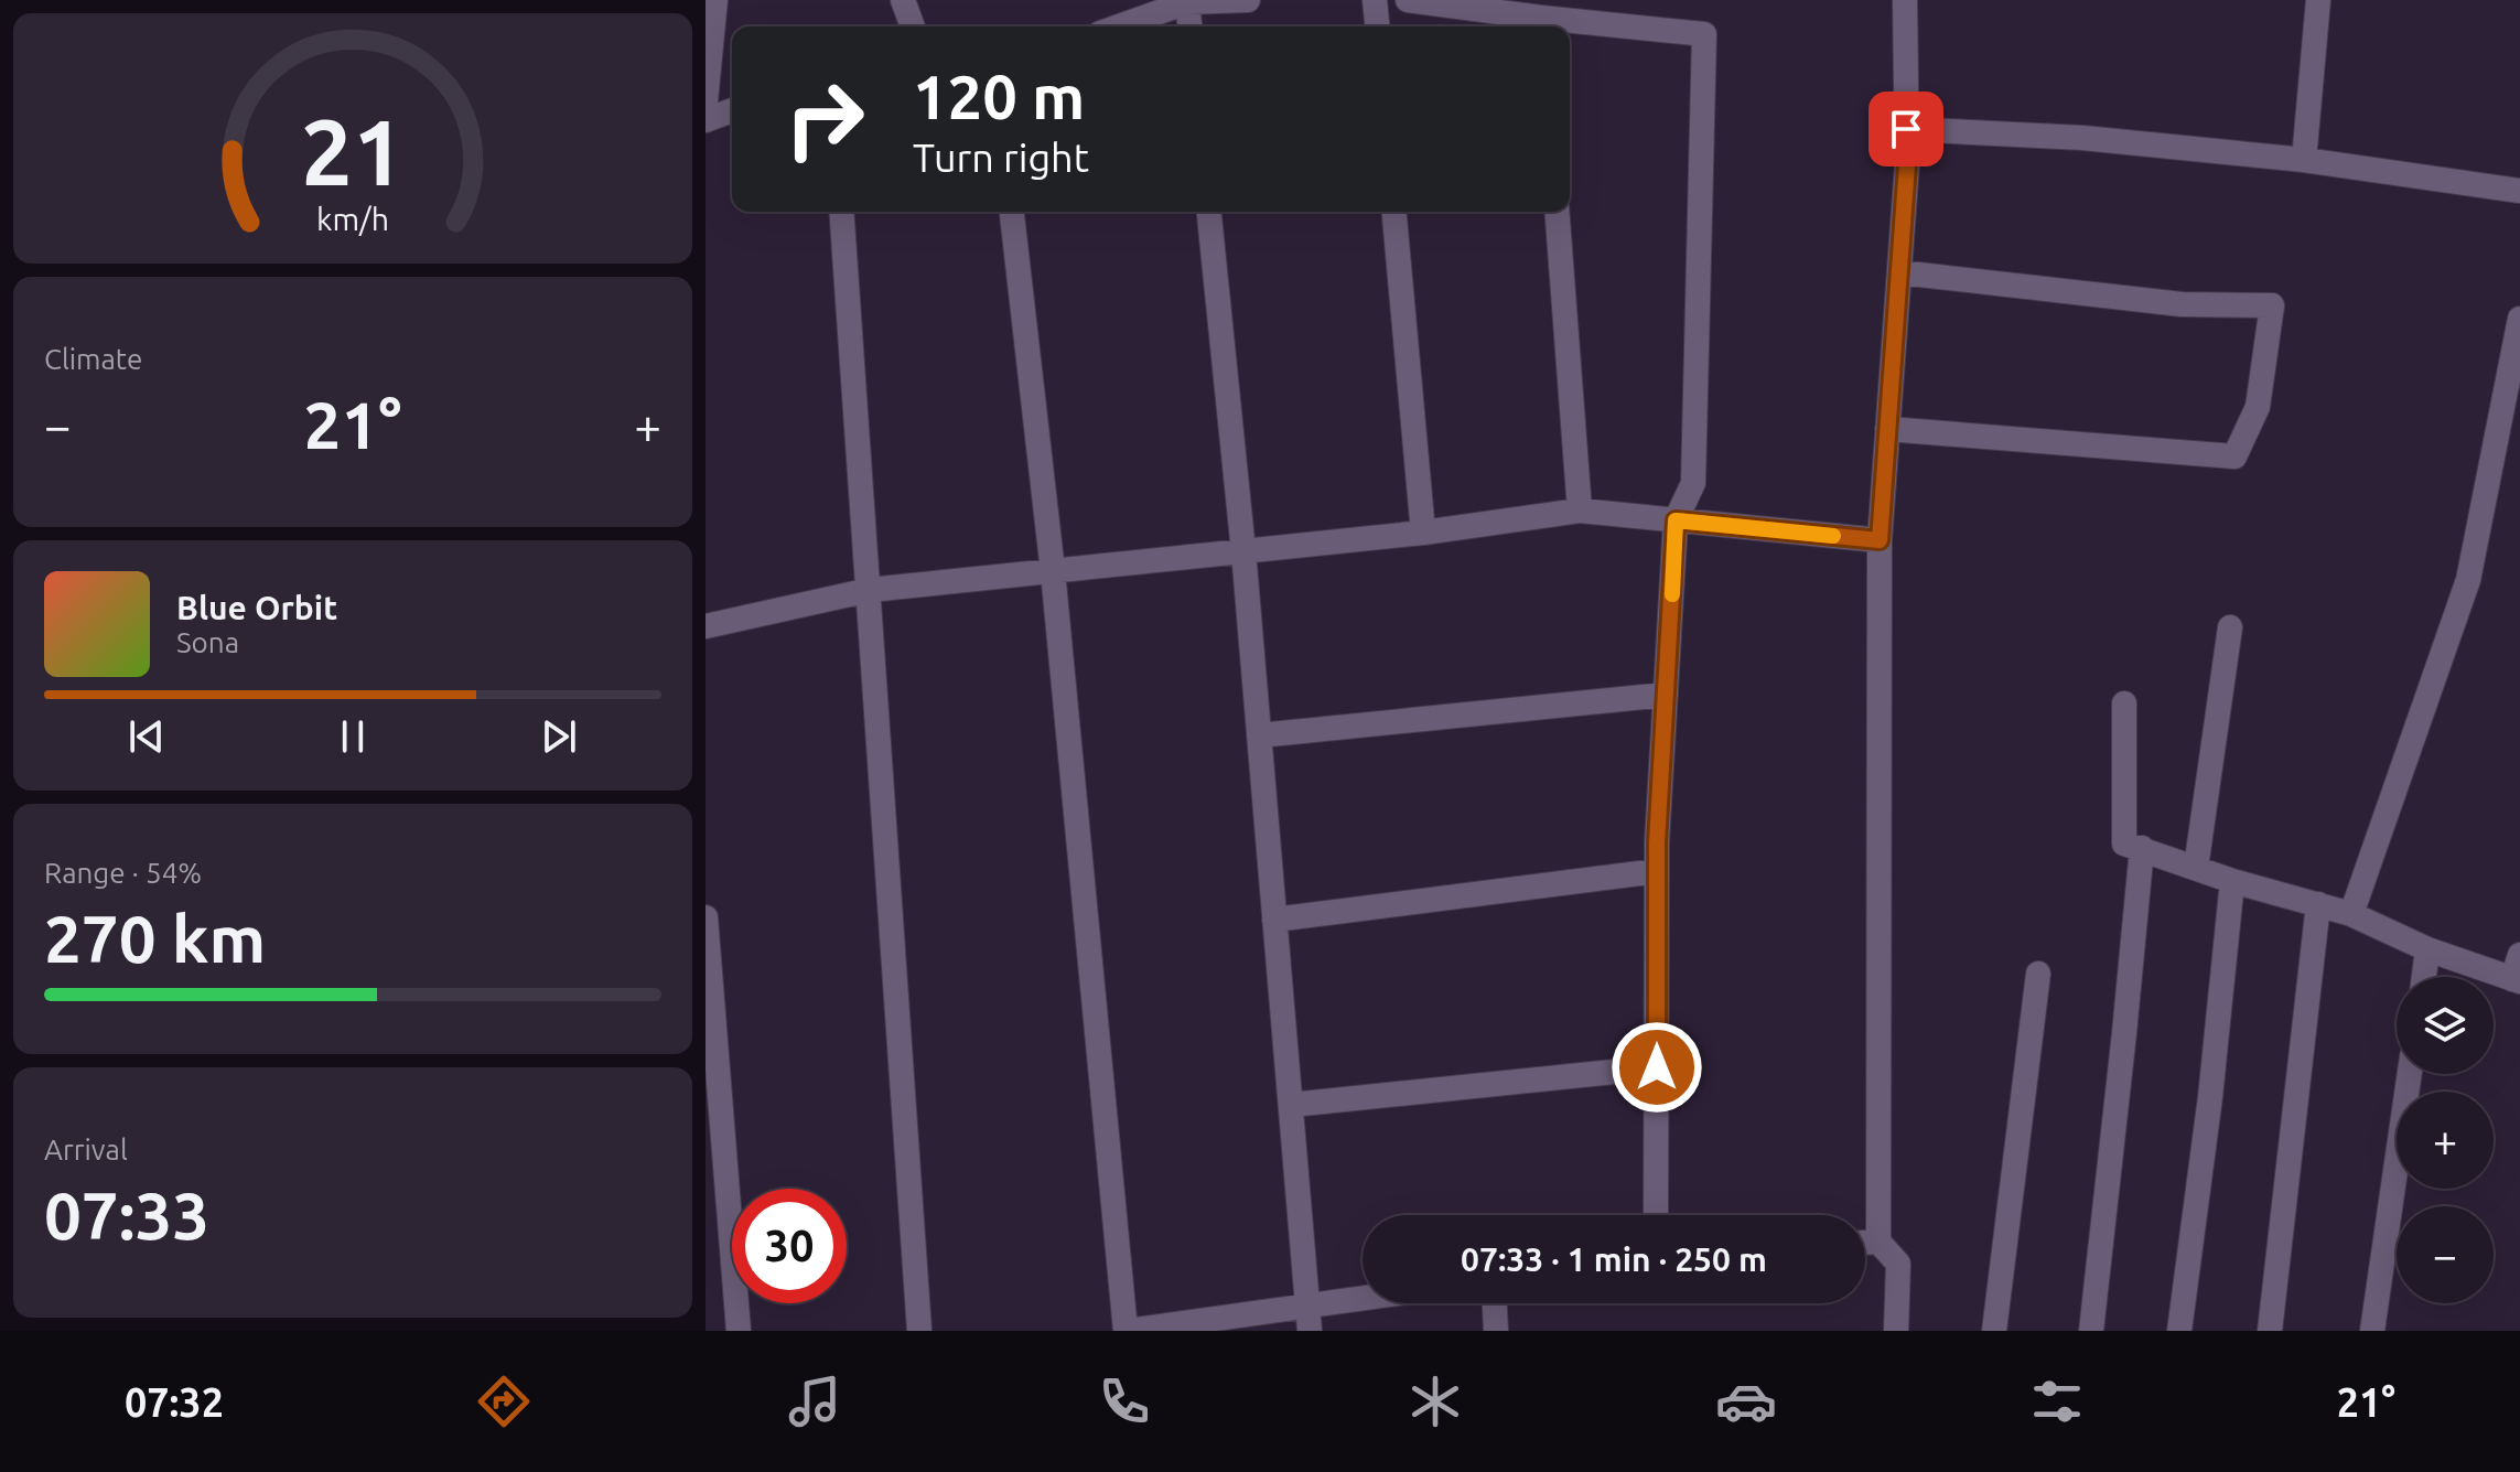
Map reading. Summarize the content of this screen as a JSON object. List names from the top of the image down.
{
  "page": {
    "turn": ["120 m", "Turn right"],
    "tile": [
      "Climate",
      ["Range · 54%", "270 km"],
      ["Arrival", "07:33"]
    ],
    "heat": ["−", "21°", "+"],
    "song": ["Blue Orbit", "Sona"],
    "map_buttons": ["+", "−"],
    "limit": "30",
    "trip": "07:33 · 1 min · 250 m",
    "tabs": ["07:32", "21°"],
    "gauge": ["21", "km/h"]
  }
}
